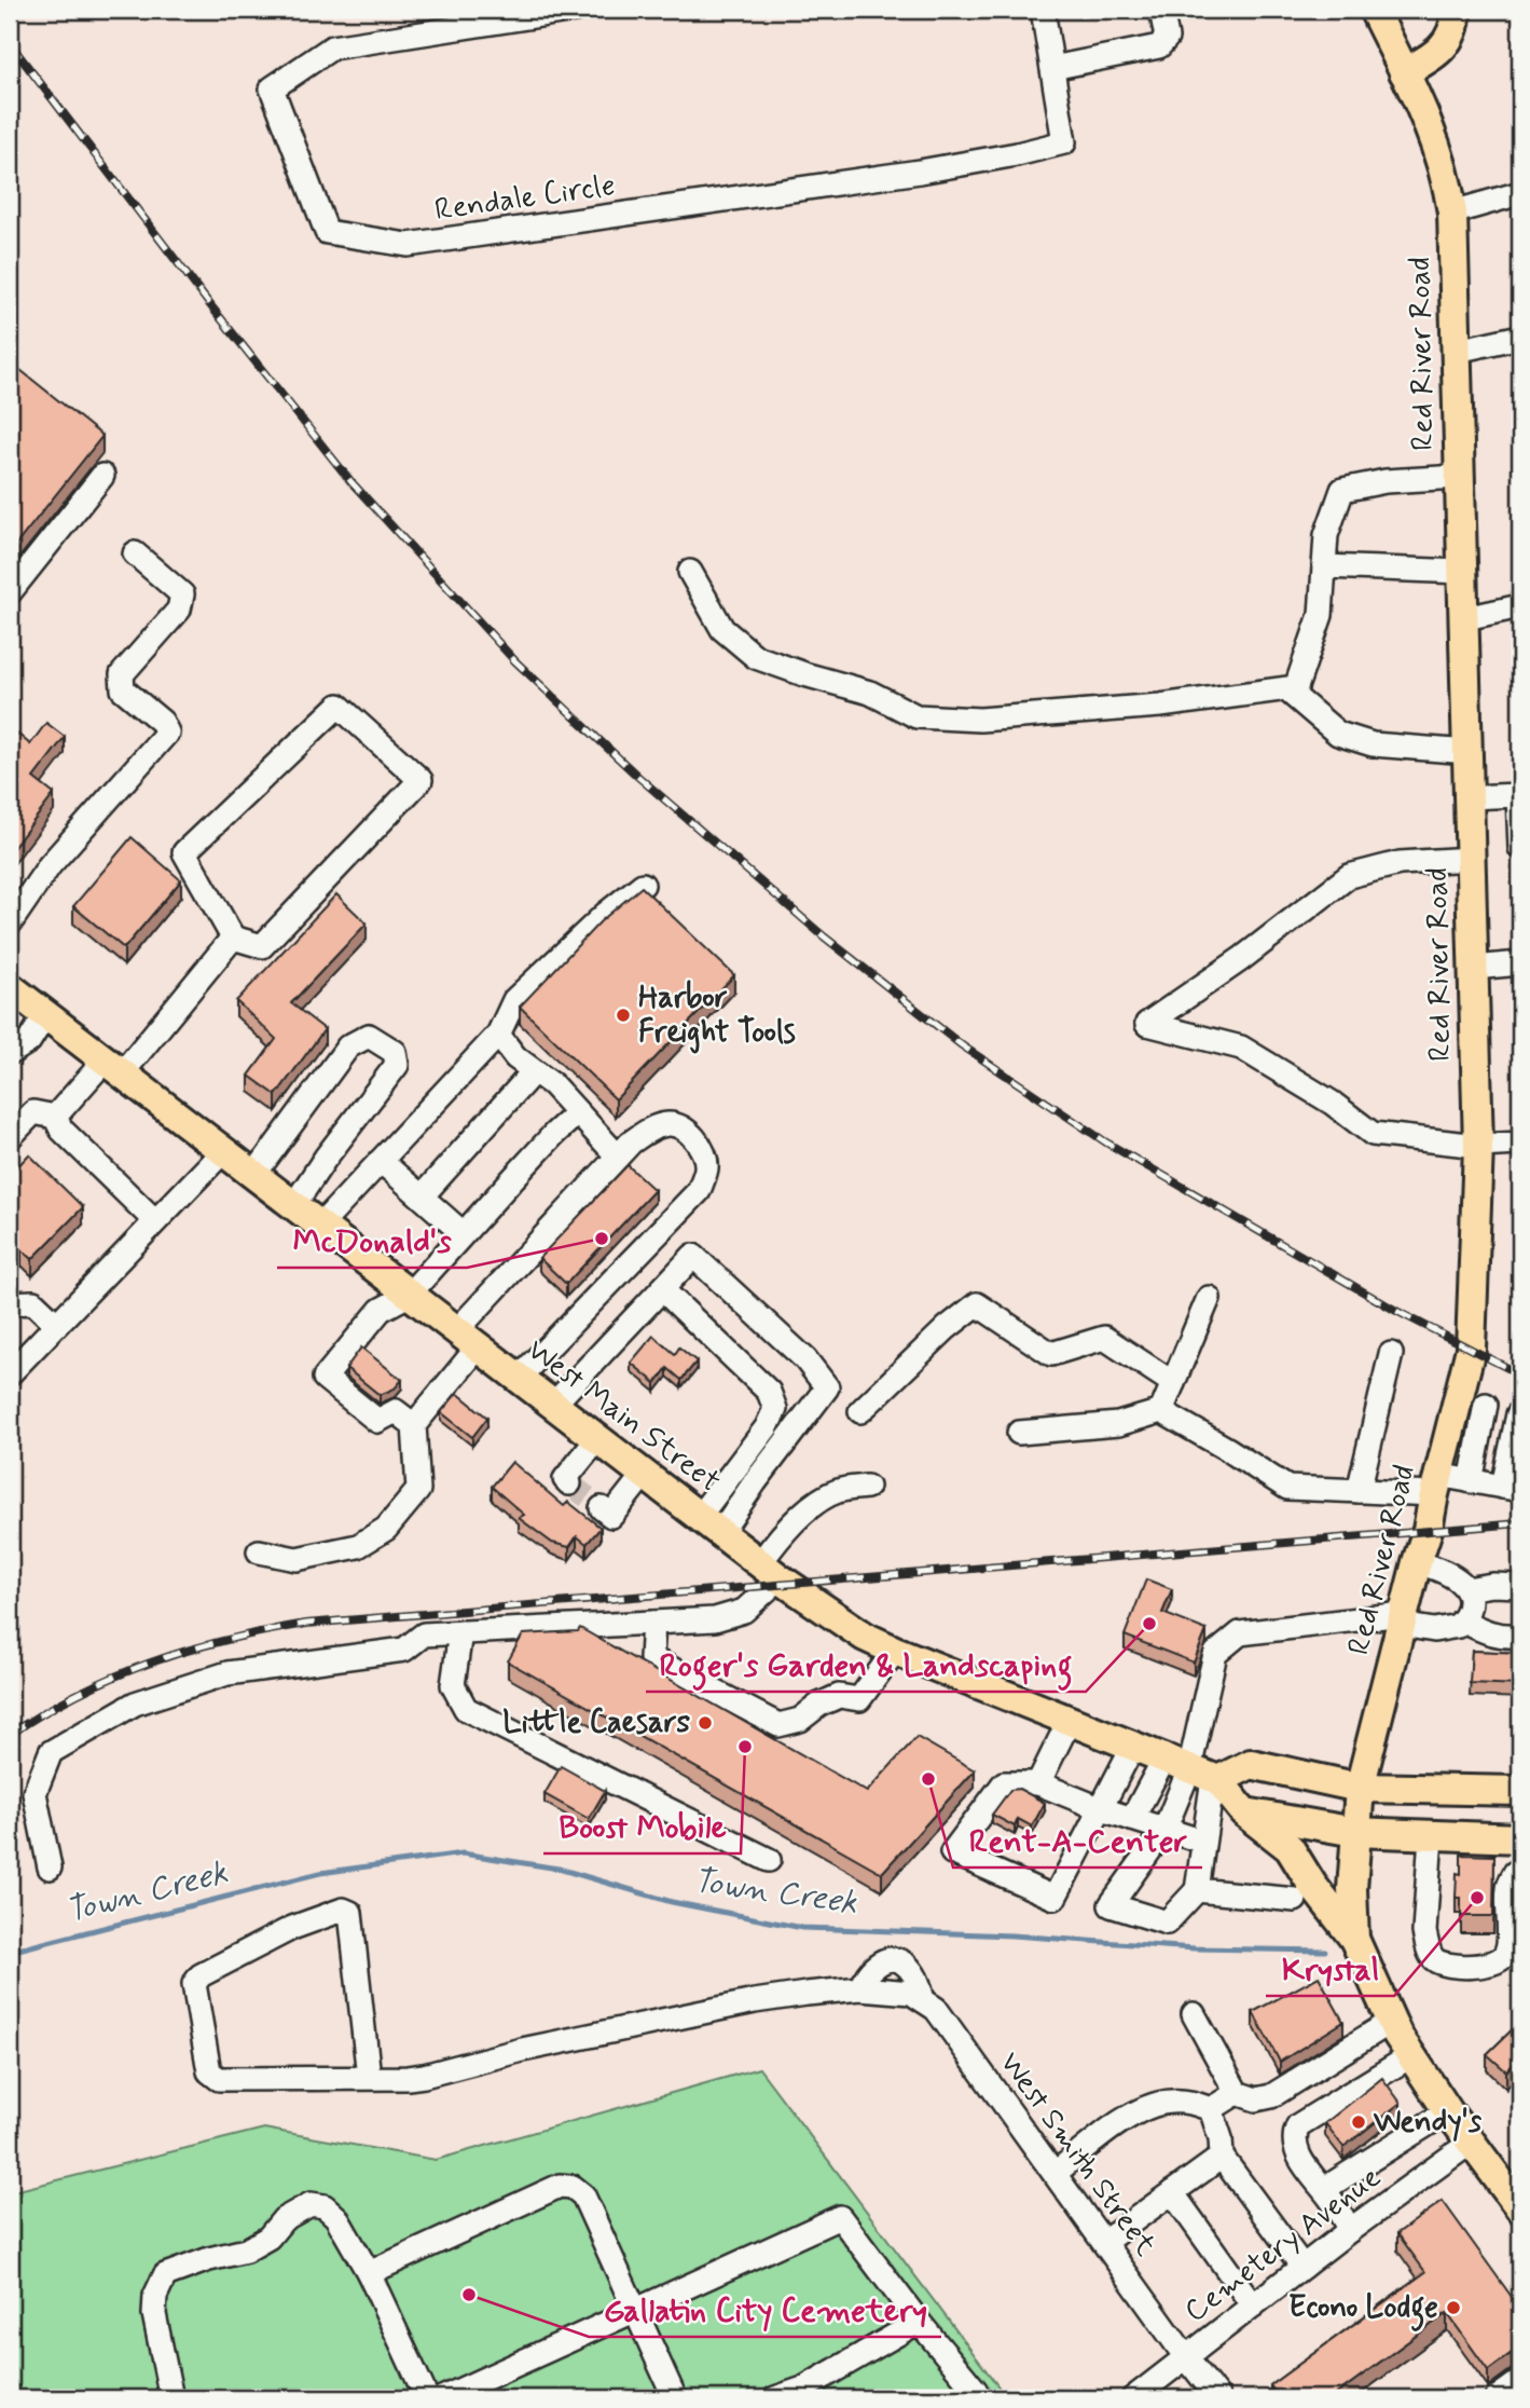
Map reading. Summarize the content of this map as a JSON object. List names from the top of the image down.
{
  "streets": {
    "main road": ["Red River Road", "West Main Street"],
    "street": ["Rendale Circle", "West Smith Street", "Cemetery Avenue"]
  },
  "crossings": [
    ["Red River Road", "West Main Street"],
    ["West Smith Street", "Cemetery Avenue"]
  ],
  "water": ["Town Creek"],
  "places": [
    "Harbor Freight Tools",
    "McDonald's",
    "Roger's Garden & Landscaping",
    "Little Caesars",
    "Boost Mobile",
    "Rent-A-Center",
    "Krystal",
    "Wendy's",
    "Gallatin City Cemetery",
    "Econo Lodge"
  ]
}
